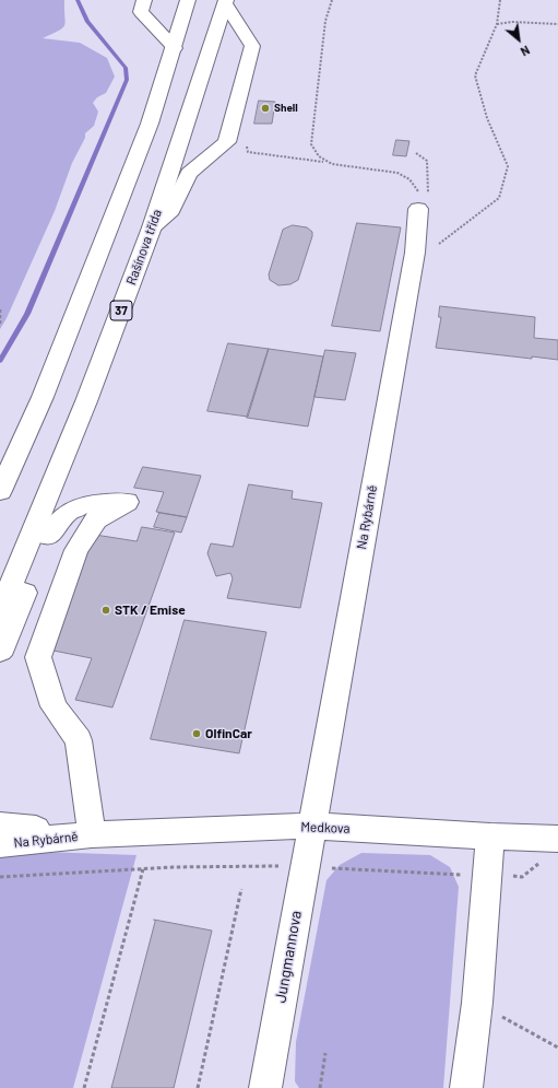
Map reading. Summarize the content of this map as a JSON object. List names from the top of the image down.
{
  "streets": {
    "main road": [
      "Rašínova třída",
      "37",
      "Na Rybárně",
      "Medkova",
      "Jungmannova"
    ]
  },
  "crossings": [
    ["Na Rybárně", "Medkova"],
    ["Na Rybárně", "Jungmannova"],
    ["Medkova", "Jungmannova"]
  ],
  "places": ["Shell", "STK / Emise", "OlfinCar"],
  "north": "bottom right"
}
